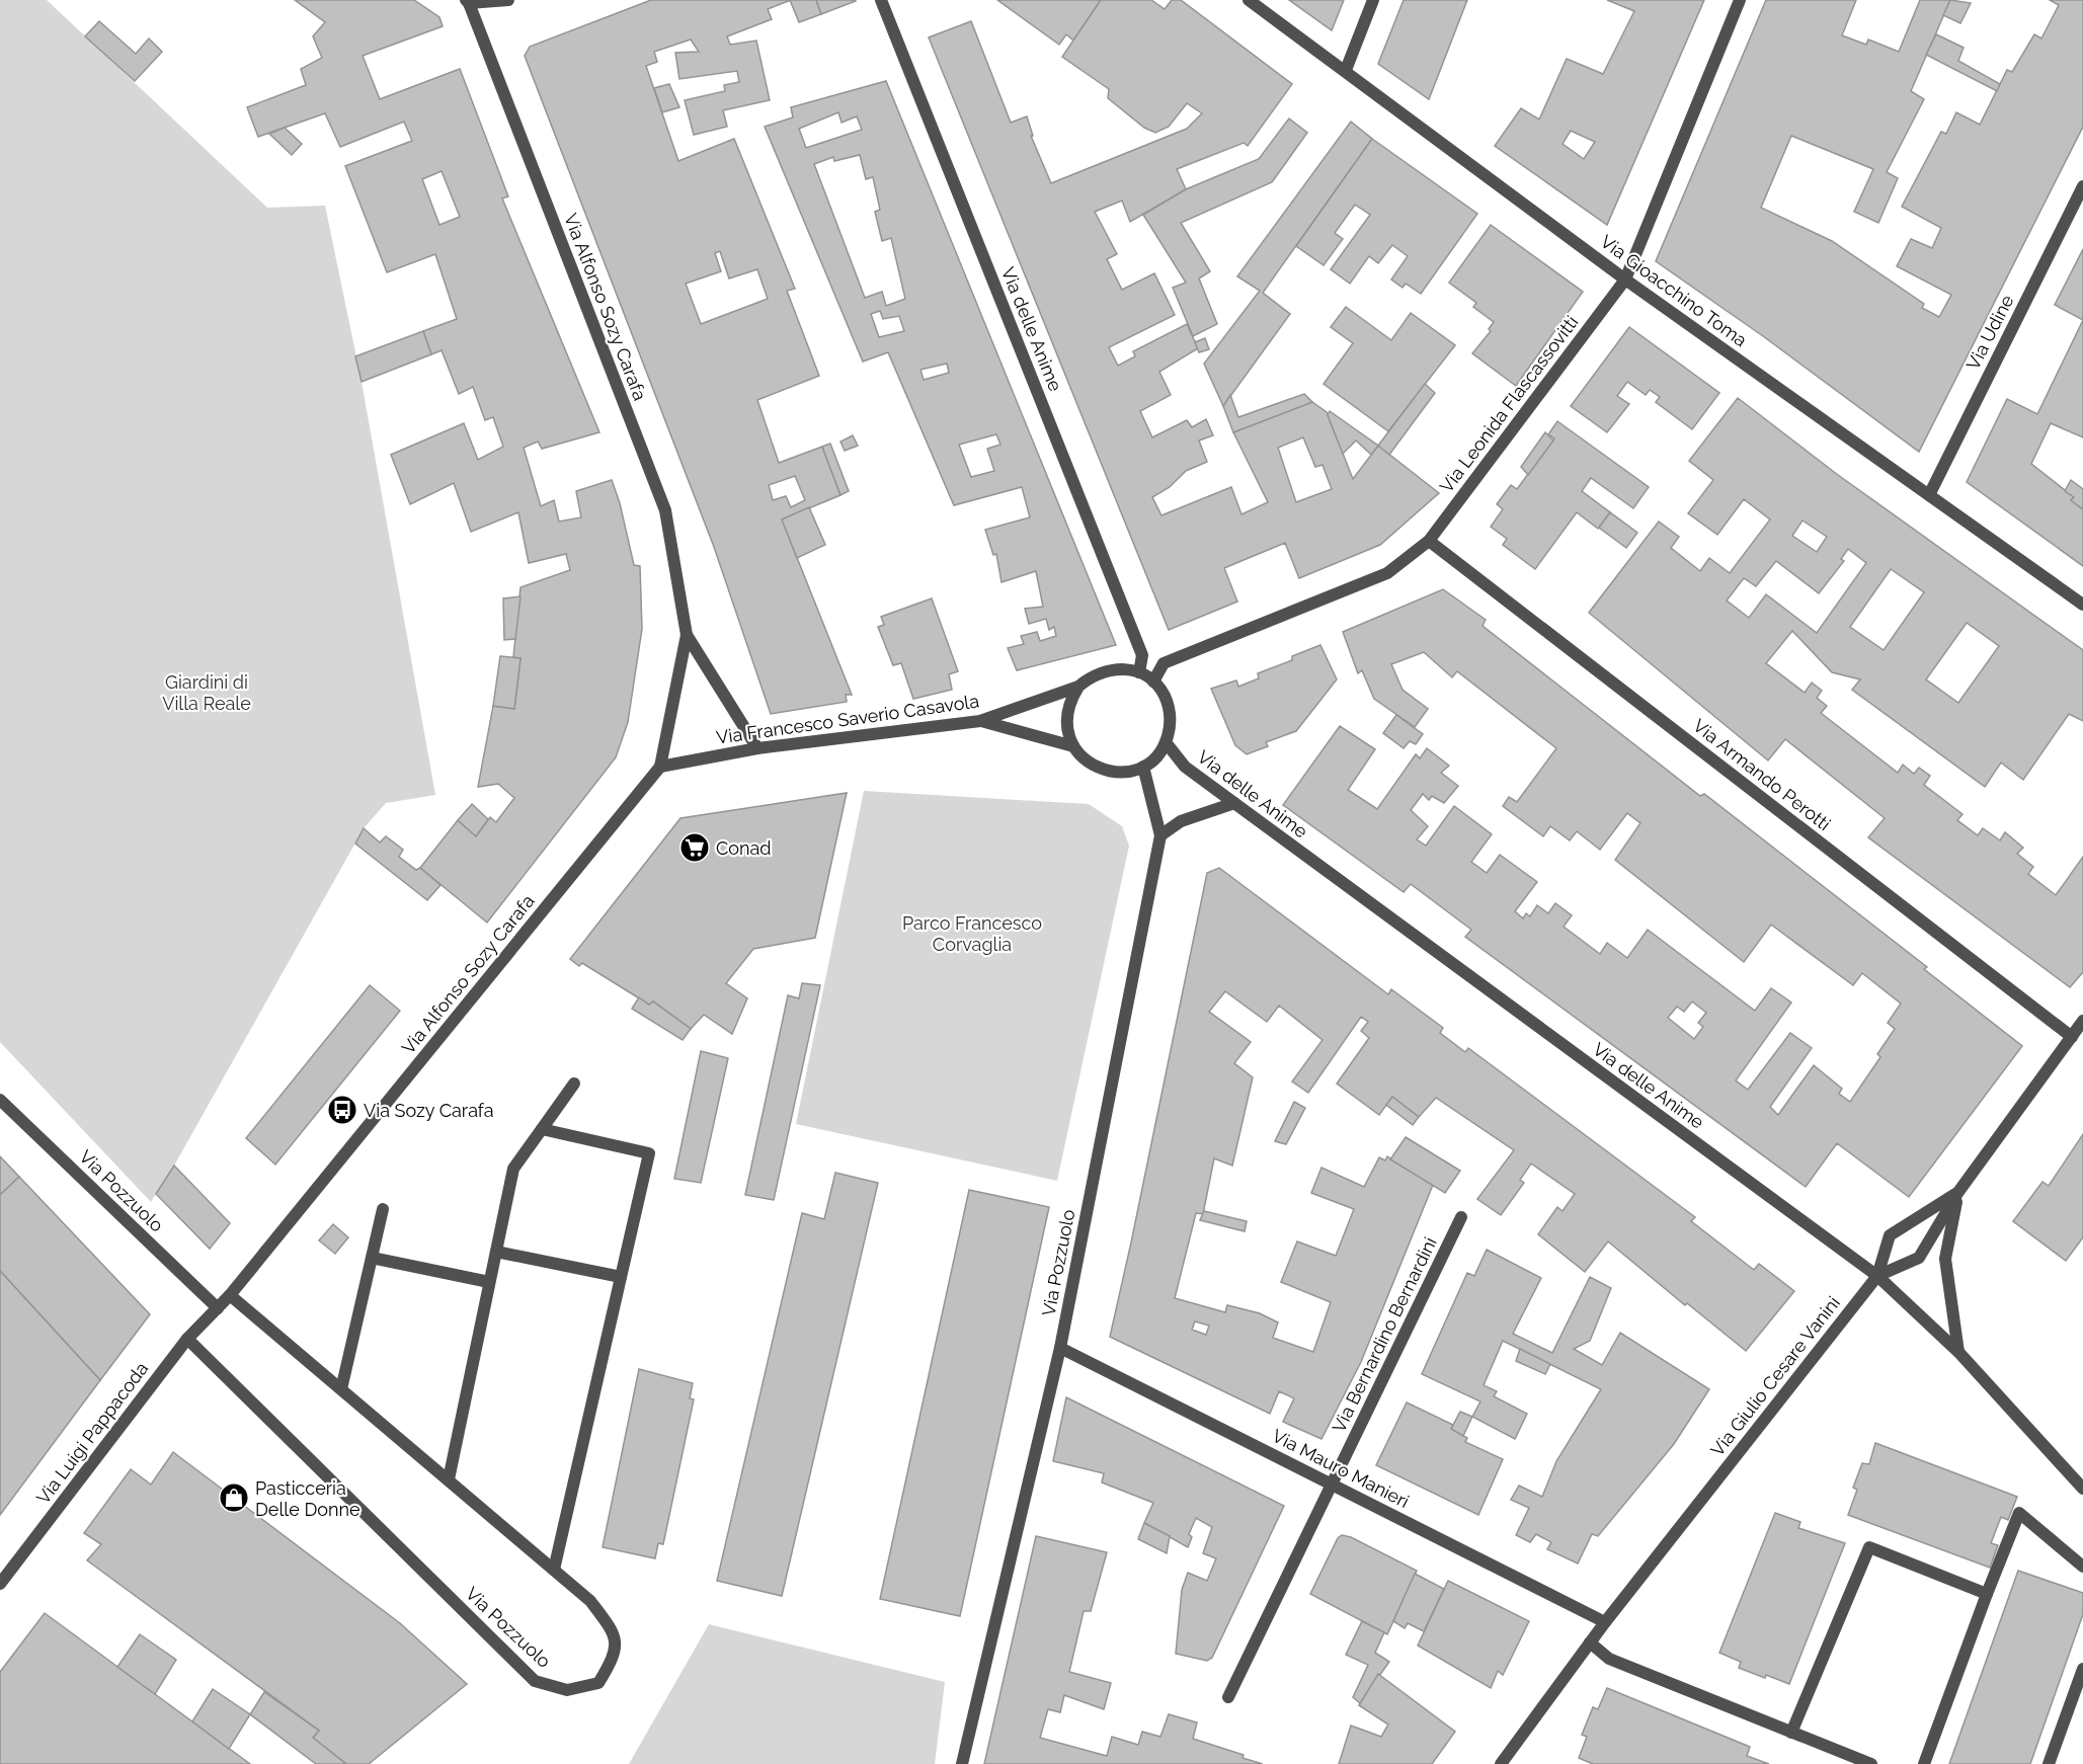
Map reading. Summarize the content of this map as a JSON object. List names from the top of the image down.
{
  "streets": {
    "street": [
      "Via Gioacchino Toma",
      "Via Alfonso Sozy Carafa",
      "Via delle Anime",
      "Via Udine",
      "Via Leonida Flascassovitti",
      "Via Francesco Saverio Casavola",
      "Via Armando Perotti",
      "Via Pozzuolo",
      "Via Bernardino Bernardini",
      "Via Giulio Cesare Vanini",
      "Via Luigi Pappacoda",
      "Via Mauro Manieri"
    ]
  },
  "crossings": [
    ["Via Gioacchino Toma", "Via Udine"],
    ["Via Gioacchino Toma", "Via Leonida Flascassovitti"],
    ["Via Alfonso Sozy Carafa", "Via Francesco Saverio Casavola"],
    ["Via Alfonso Sozy Carafa", "Via Pozzuolo"],
    ["Via Alfonso Sozy Carafa", "Via Luigi Pappacoda"],
    ["Via delle Anime", "Via Leonida Flascassovitti"],
    ["Via delle Anime", "Via Francesco Saverio Casavola"],
    ["Via delle Anime", "Via Pozzuolo"],
    ["Via delle Anime", "Via Giulio Cesare Vanini"],
    ["Via Leonida Flascassovitti", "Via Francesco Saverio Casavola"],
    ["Via Leonida Flascassovitti", "Via Armando Perotti"],
    ["Via Leonida Flascassovitti", "Via Pozzuolo"],
    ["Via Francesco Saverio Casavola", "Via Pozzuolo"],
    ["Via Armando Perotti", "Via Giulio Cesare Vanini"],
    ["Via Pozzuolo", "Via Luigi Pappacoda"],
    ["Via Pozzuolo", "Via Mauro Manieri"],
    ["Via Bernardino Bernardini", "Via Mauro Manieri"],
    ["Via Giulio Cesare Vanini", "Via Mauro Manieri"]
  ],
  "parks": ["Giardini di Villa Reale", "Parco Francesco Corvaglia"],
  "places": {
    "supermarket": ["Conad"],
    "bus stop": ["Via Sozy Carafa"],
    "shop": ["Pasticceria Delle Donne"]
  }
}
